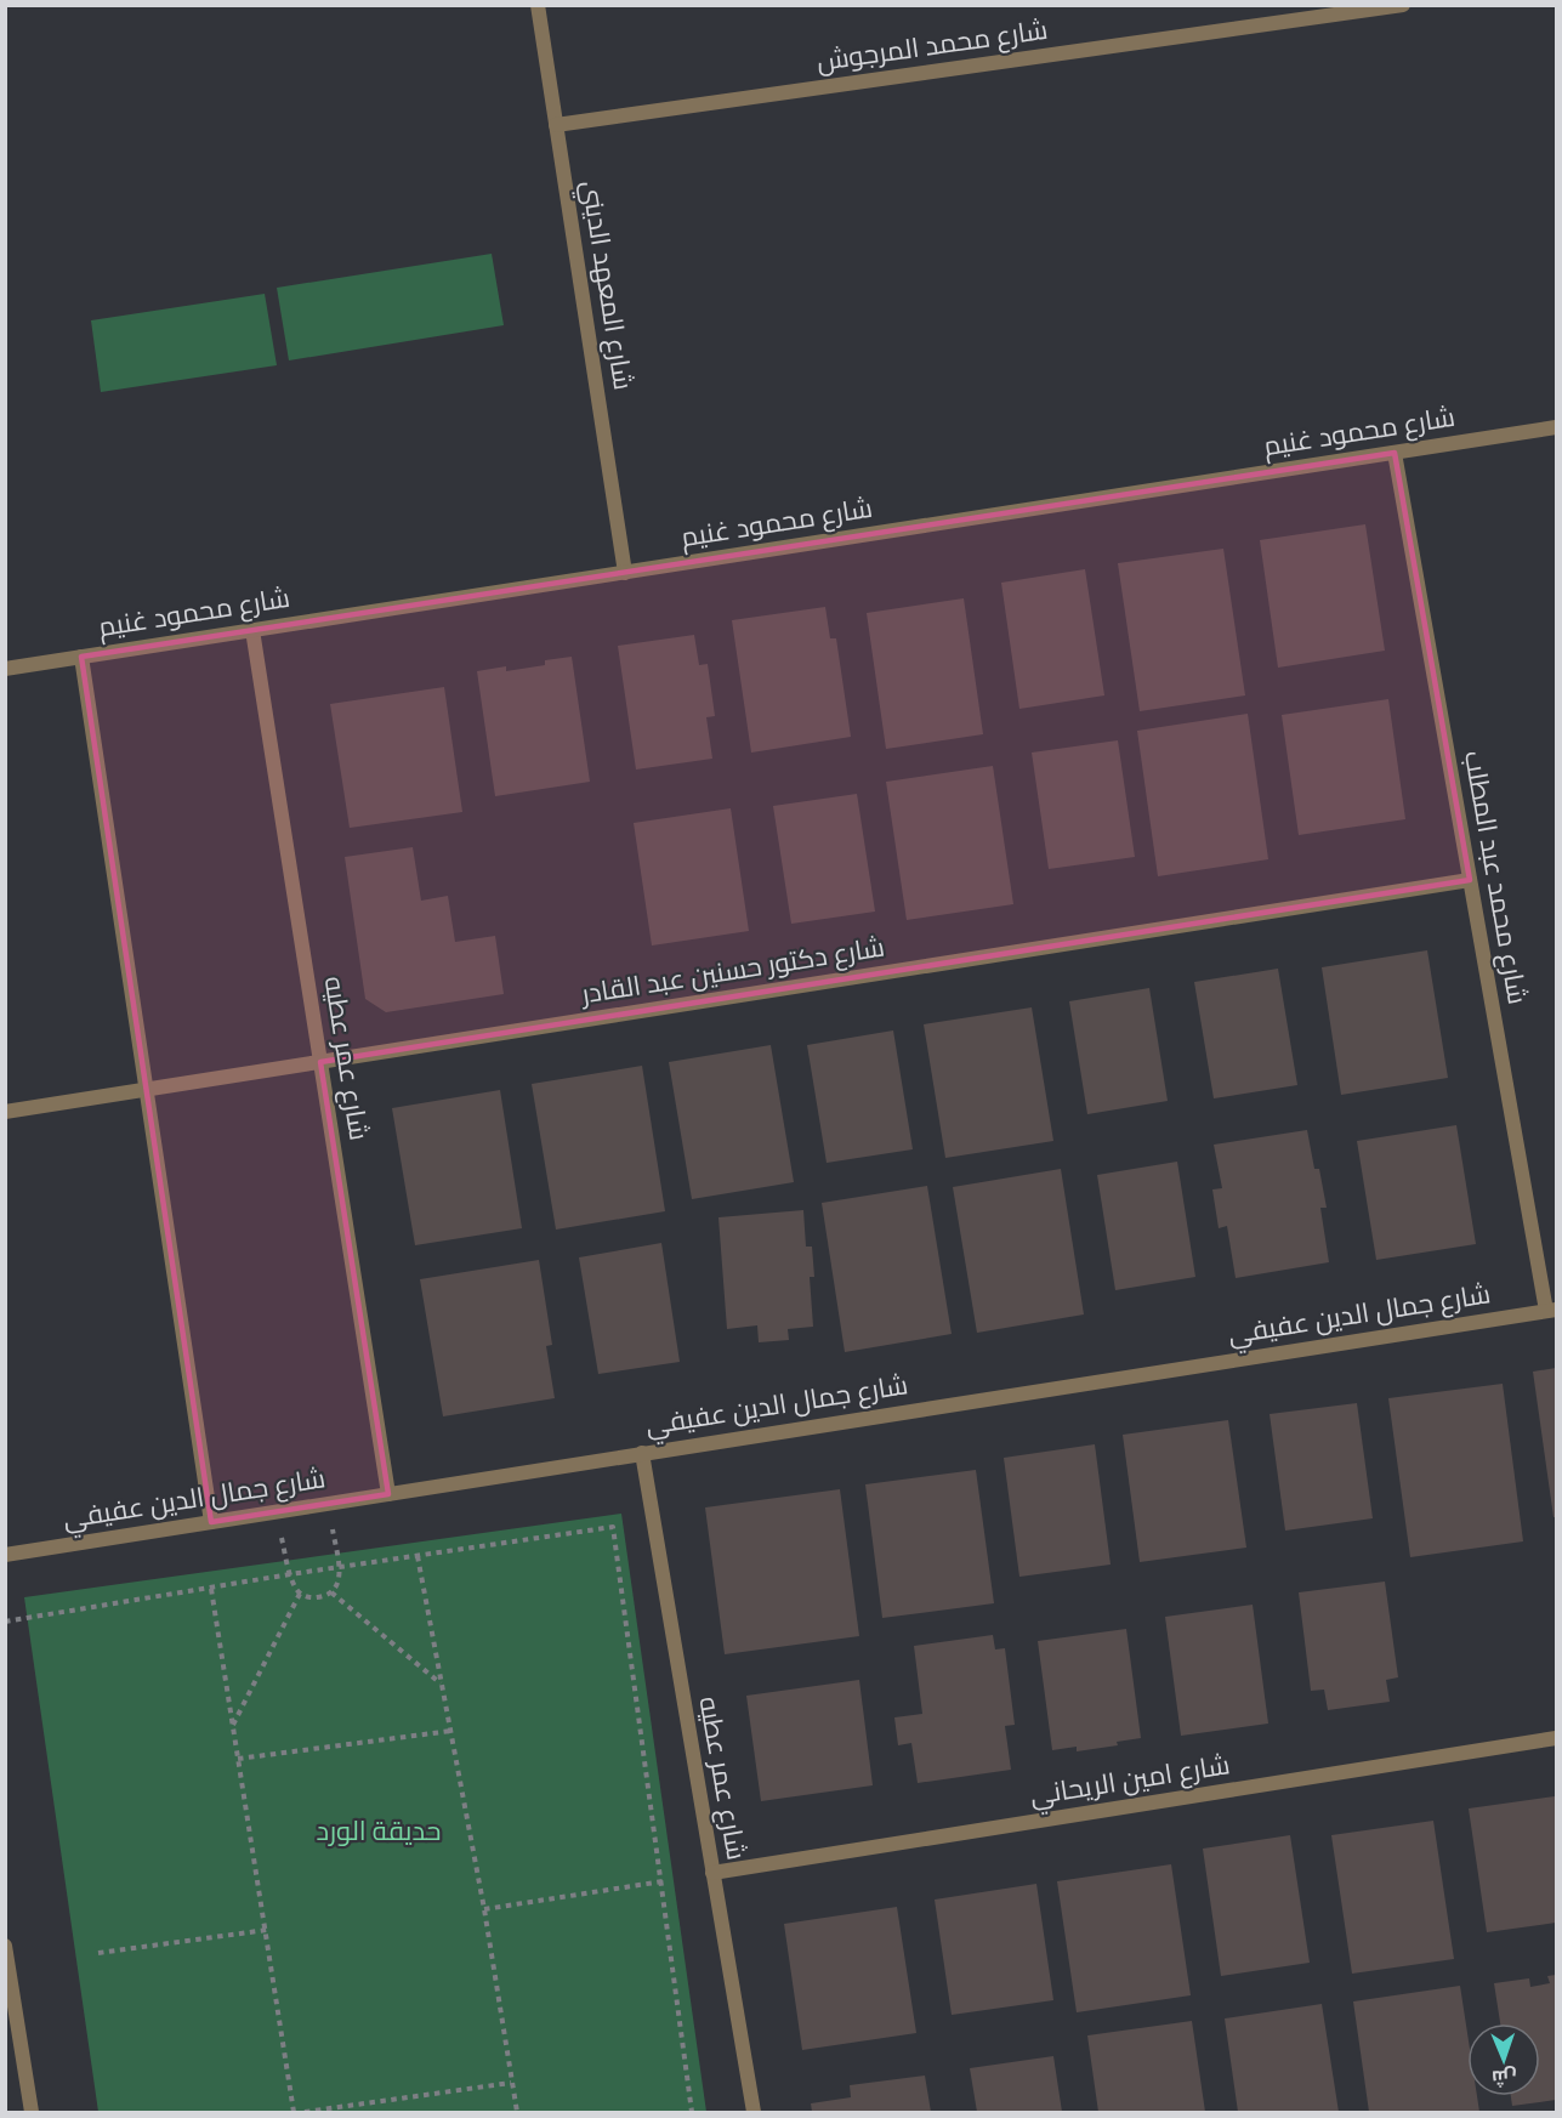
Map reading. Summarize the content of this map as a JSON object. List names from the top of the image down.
{
  "streets": {
    "street": [
      "شارع محمد المرجوش",
      "شارع المعهد الديني",
      "شارع محمود غنيم",
      "شارع محمد عبد المطلب",
      "شارع دكتور حسنين عبد القادر",
      "شارع عمر عطيه",
      "شارع جمال الدين عفيفي",
      "شارع امين الريحاني"
    ]
  },
  "crossings": [
    ["شارع محمد المرجوش", "شارع المعهد الديني"],
    ["شارع المعهد الديني", "شارع محمود غنيم"],
    ["شارع محمود غنيم", "شارع محمد عبد المطلب"],
    ["شارع محمود غنيم", "شارع عمر عطيه"],
    ["شارع محمد عبد المطلب", "شارع دكتور حسنين عبد القادر"],
    ["شارع محمد عبد المطلب", "شارع جمال الدين عفيفي"],
    ["شارع دكتور حسنين عبد القادر", "شارع عمر عطيه"],
    ["شارع عمر عطيه", "شارع جمال الدين عفيفي"],
    ["شارع عمر عطيه", "شارع امين الريحاني"]
  ],
  "parks": ["حديقة الورد"],
  "north": "bottom"
}
